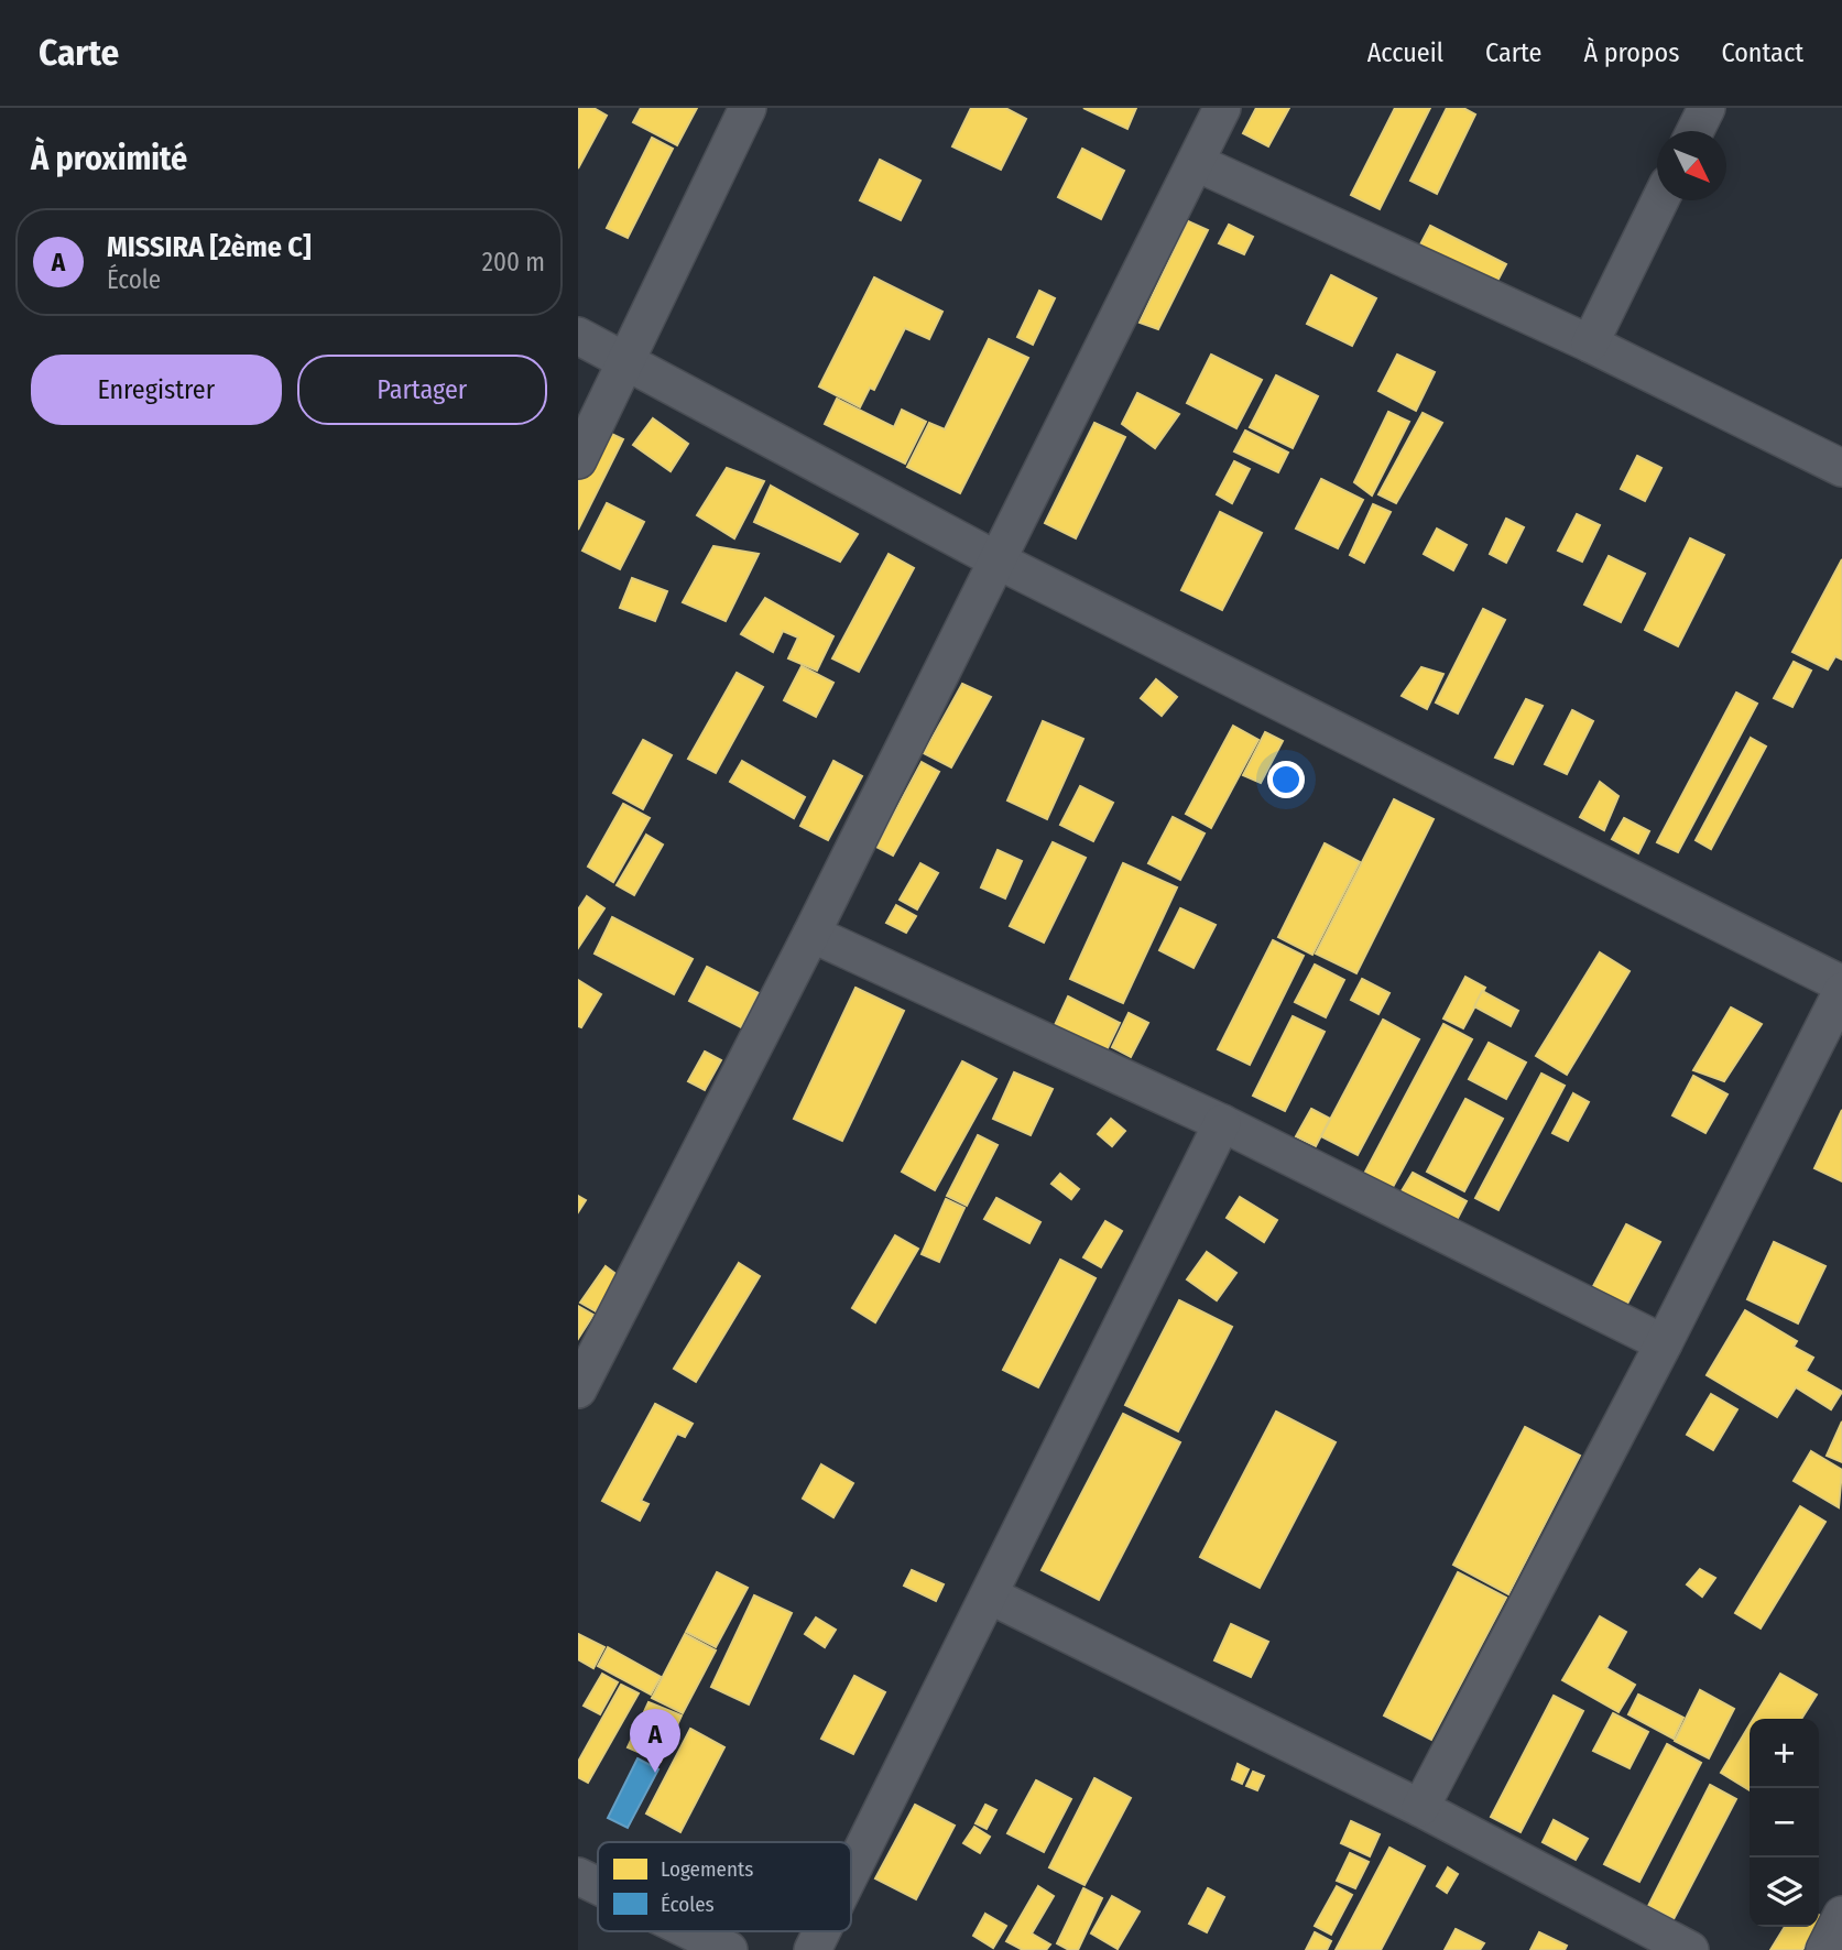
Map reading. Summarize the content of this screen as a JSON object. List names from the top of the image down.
{
  "legend": ["Logements", "Écoles"],
  "north": "bottom right",
  "page": {
    "header": "Carte",
    "nav": [
      "Accueil",
      "Carte",
      "À propos",
      "Contact"
    ],
    "heading": "À proximité",
    "list": [
      {
        "mark": "A",
        "name": "MISSIRA [2ème C]",
        "note": "École",
        "value": "200 m"
      }
    ],
    "buttons": ["Enregistrer", "Partager"],
    "pins": "A",
    "map_buttons": ["+", "−"]
  }
}
